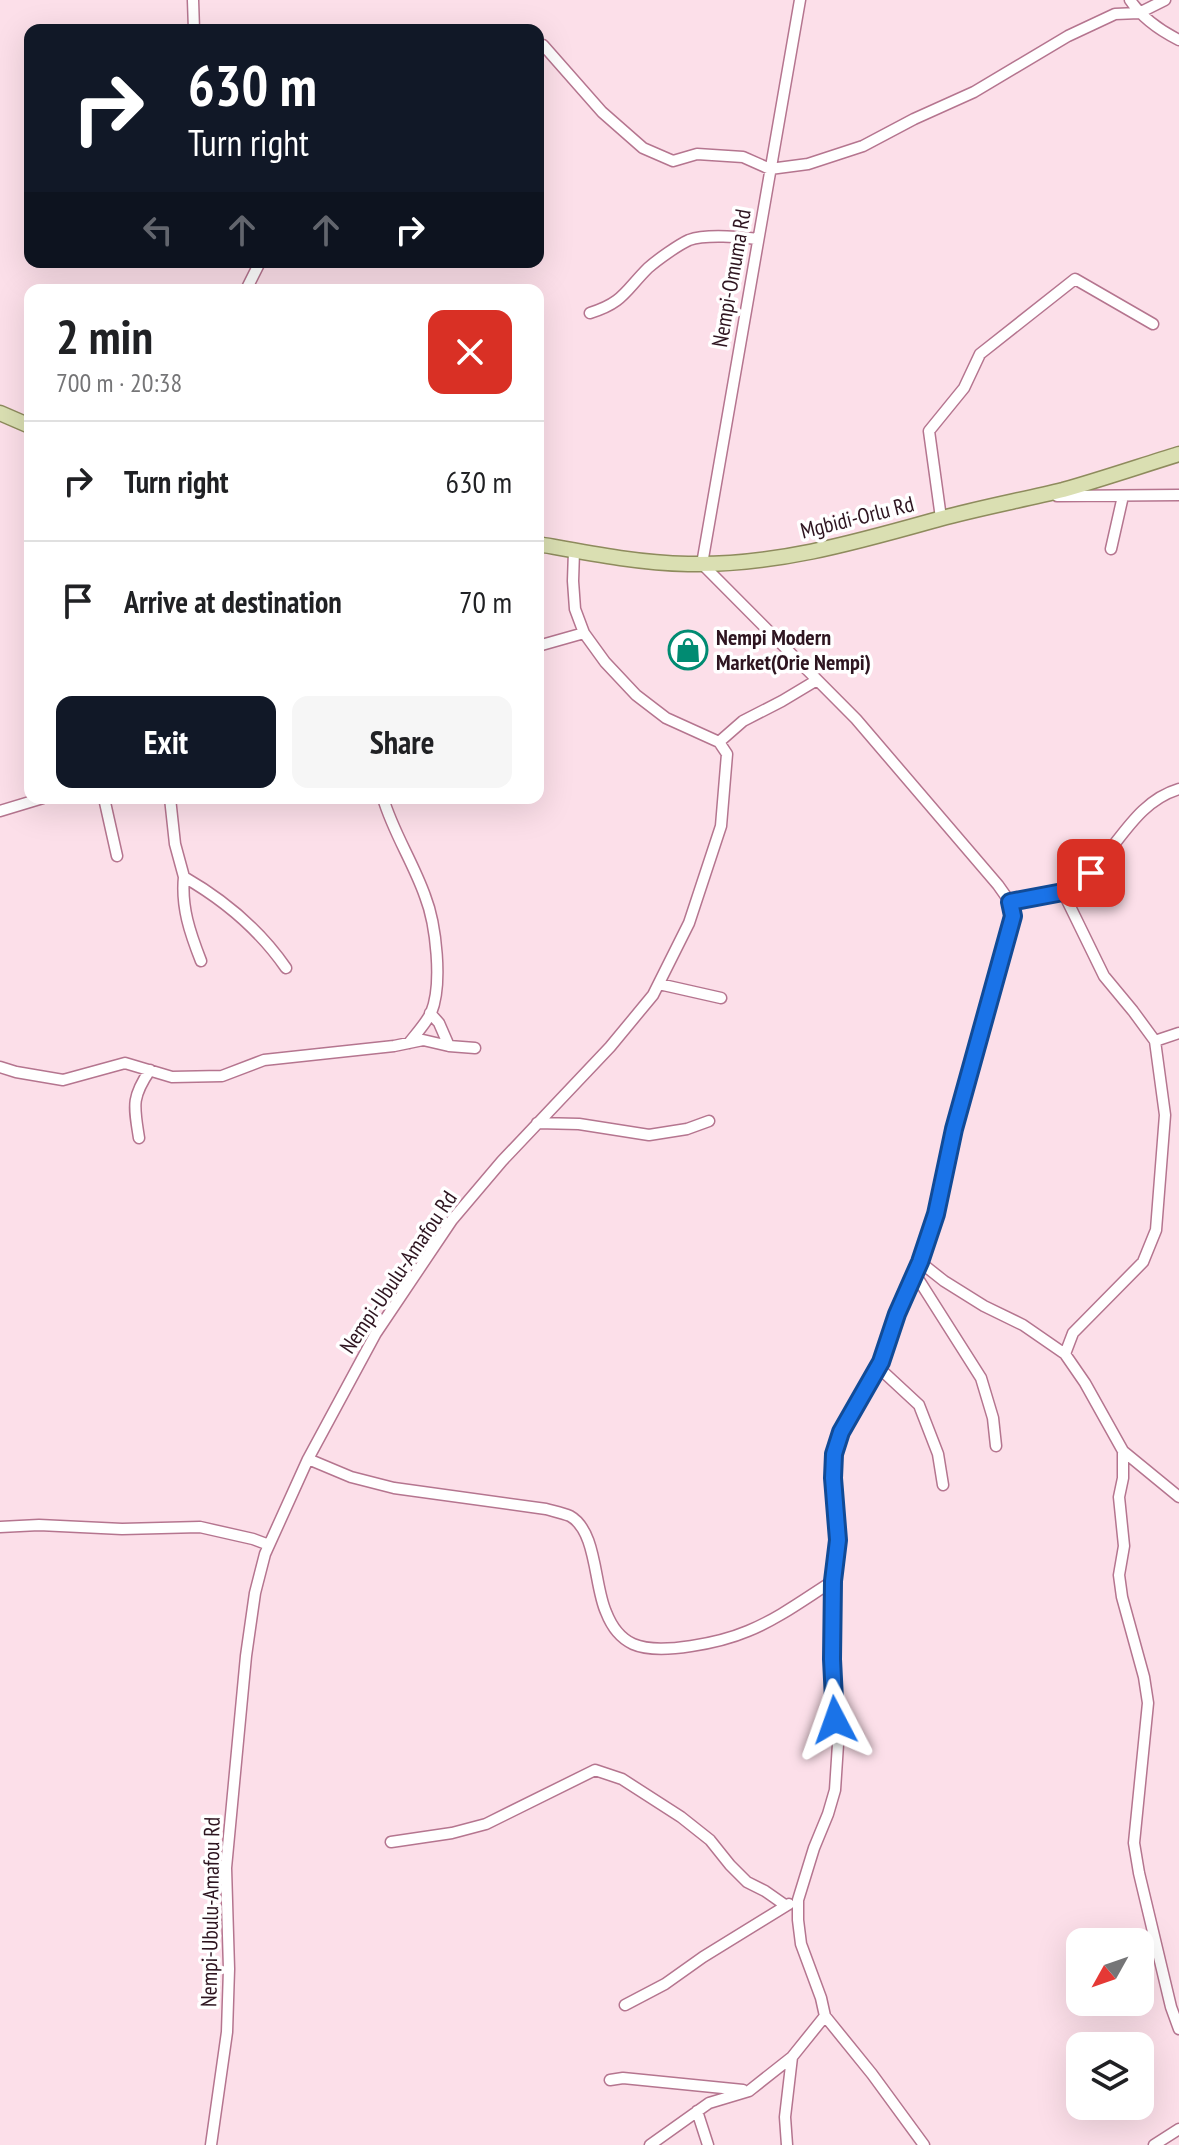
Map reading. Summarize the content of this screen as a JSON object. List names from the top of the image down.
{
  "streets": {
    "main road": ["Mgbidi-Orlu Rd"],
    "street": ["Nempi-Omuma Rd", "Nempi-Ubulu-Amafou Rd"]
  },
  "crossings": [
    ["Nempi-Omuma Rd", "Mgbidi-Orlu Rd"]
  ],
  "places": {
    "shop": ["Nempi Modern Market(Orie Nempi)"]
  },
  "north": "bottom left",
  "page": {
    "turn": ["630 m", "Turn right"],
    "heading": ["2 min", "700 m · 20:38"],
    "list": [
      {
        "name": "Turn right",
        "value": "630 m"
      },
      {
        "name": "Arrive at destination",
        "value": "70 m"
      }
    ],
    "buttons": ["Exit", "Share"]
  }
}
